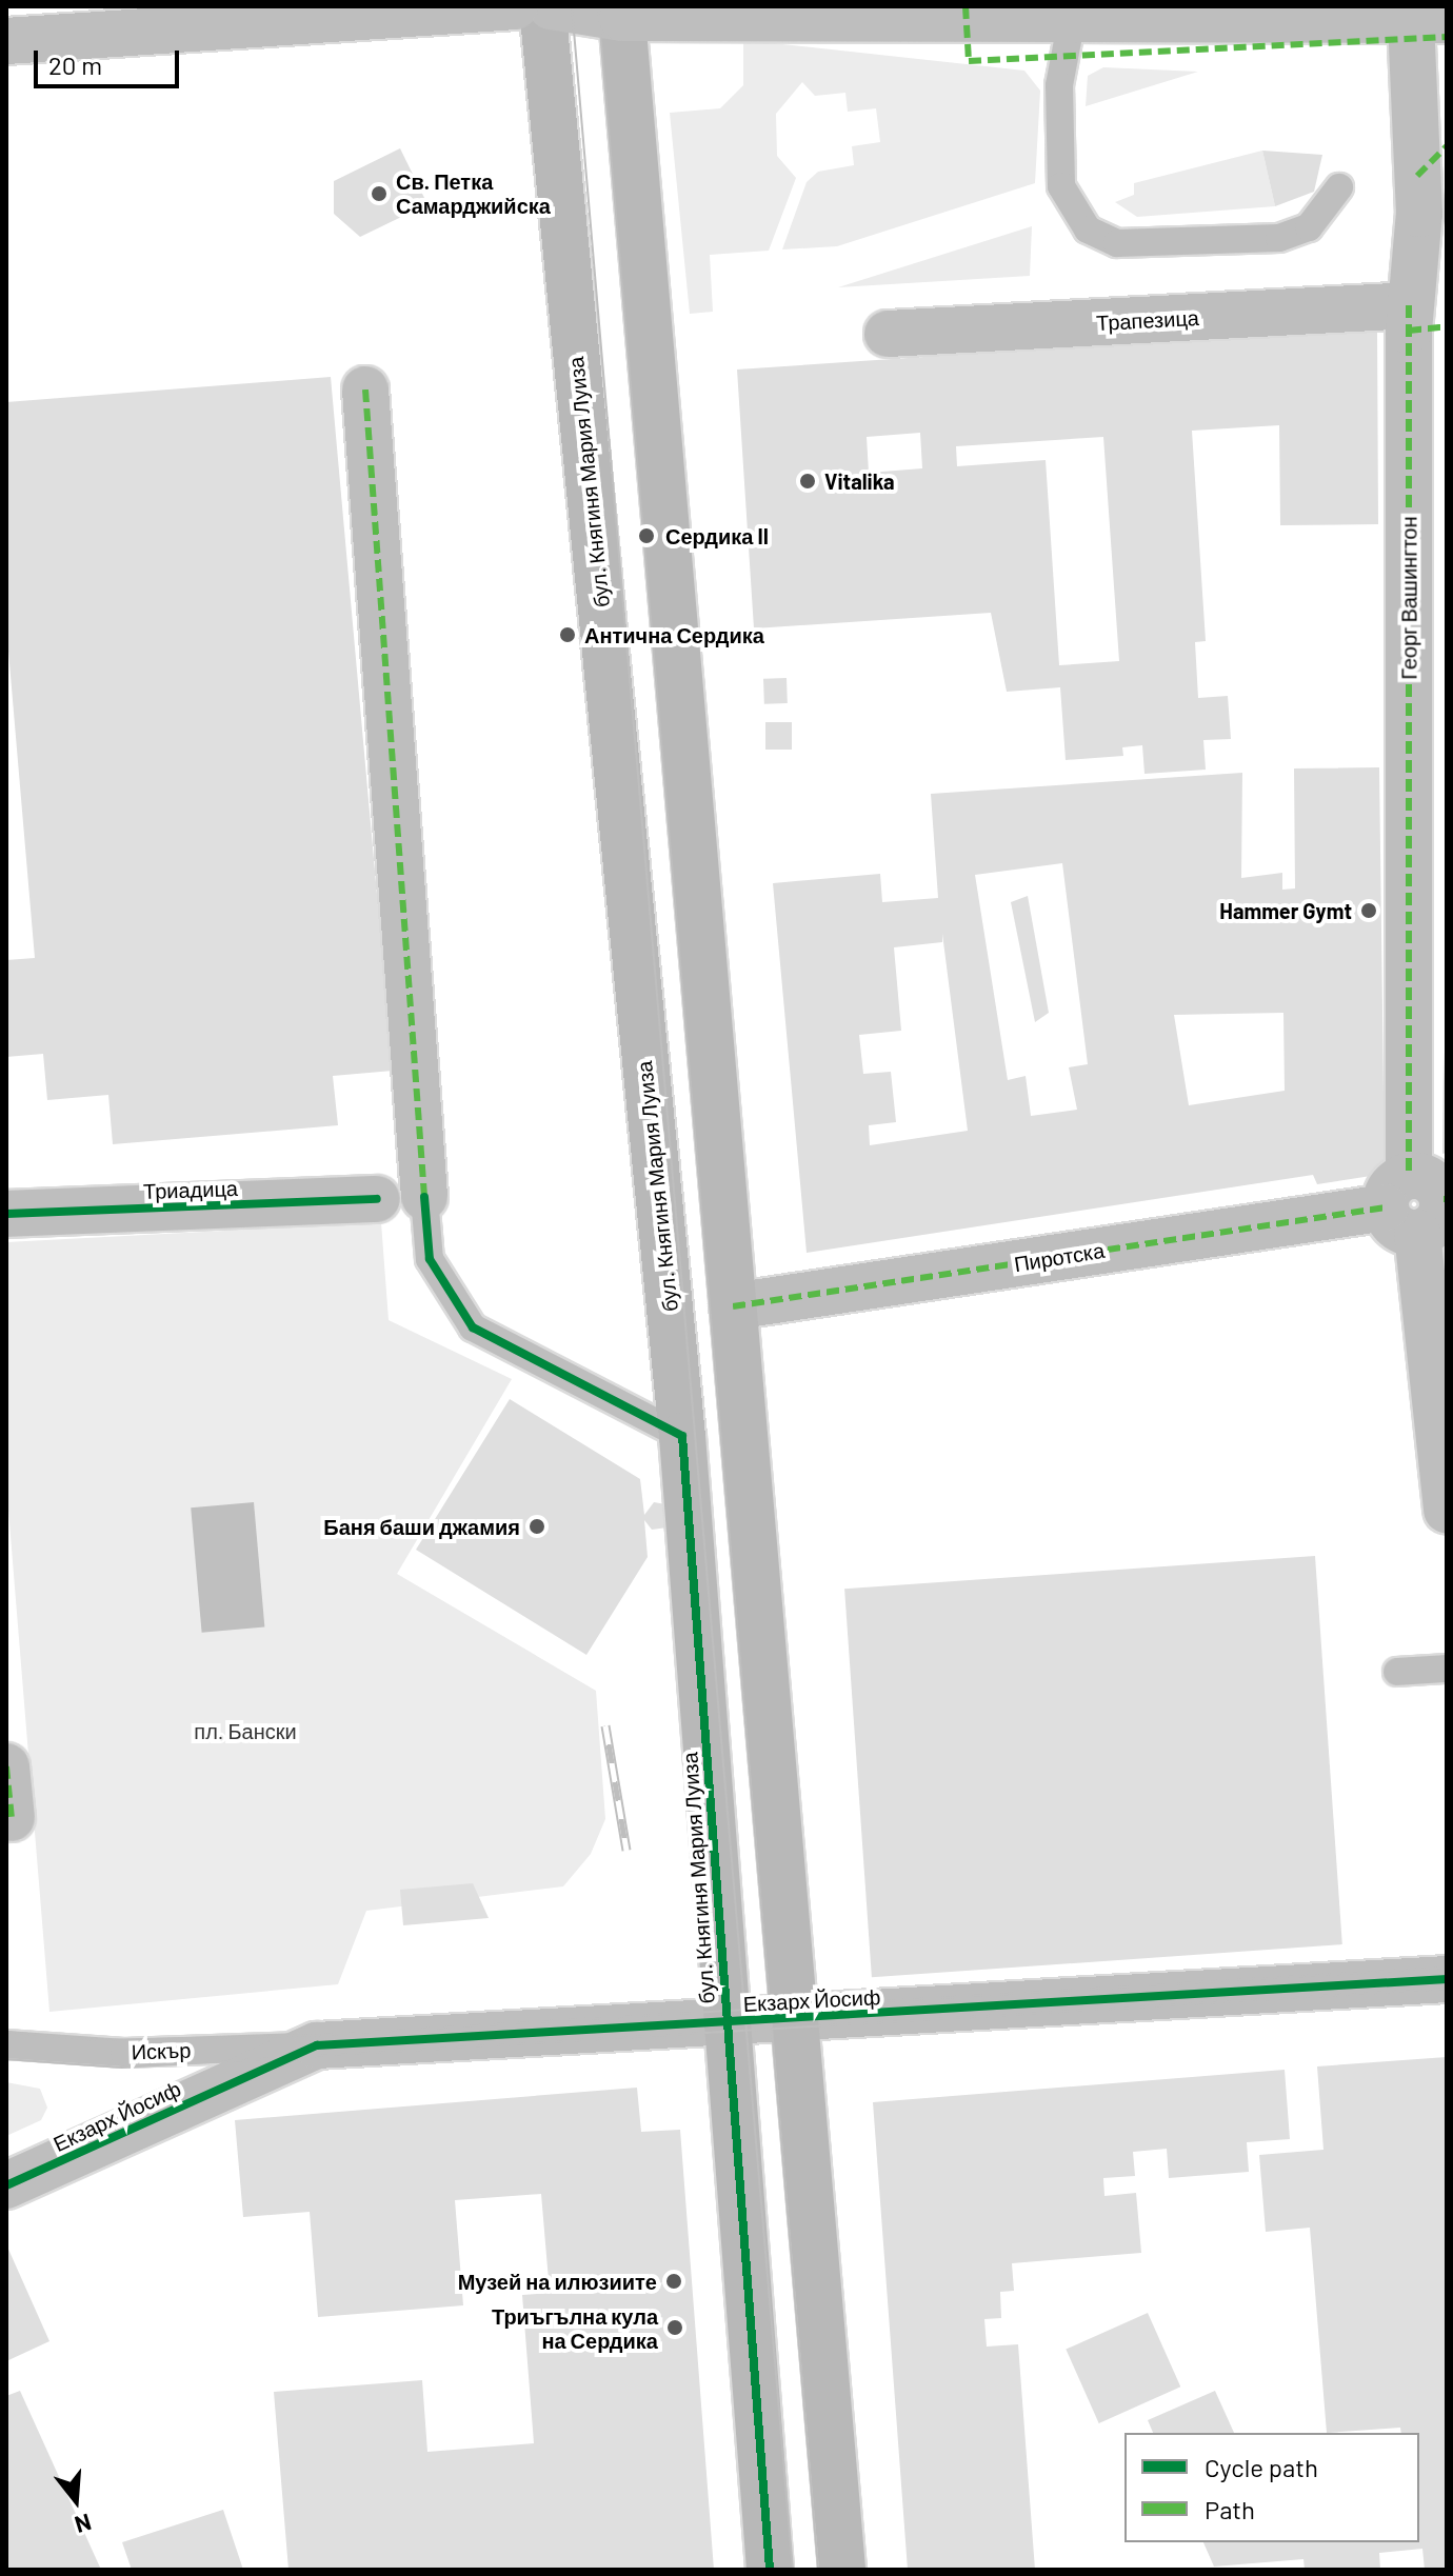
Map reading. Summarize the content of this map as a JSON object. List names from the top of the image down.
{
  "streets": {
    "main road": ["бул. Княгиня Мария Луиза"],
    "street": [
      "Трапезица",
      "Георг Вашингтон",
      "Триадица",
      "Пиротска",
      "Екзарх Йосиф"
    ],
    "lane": ["Искър"]
  },
  "crossings": [
    ["Трапезица", "Георг Вашингтон"],
    ["бул. Княгиня Мария Луиза", "Екзарх Йосиф"],
    ["Георг Вашингтон", "Пиротска"],
    ["Екзарх Йосиф", "Искър"]
  ],
  "parks": ["пл. Бански"],
  "places": [
    "Св. Петка Самарджийска",
    "Vitalika",
    "Сердика II",
    "Антична Сердика",
    "Hammer Gymt",
    "Баня баши джамия",
    "Музей на илюзиите",
    "Триъгълна кула на Сердика"
  ],
  "legend": ["Cycle path", "Path"],
  "scale_bar": "20 m",
  "north": "bottom"
}
